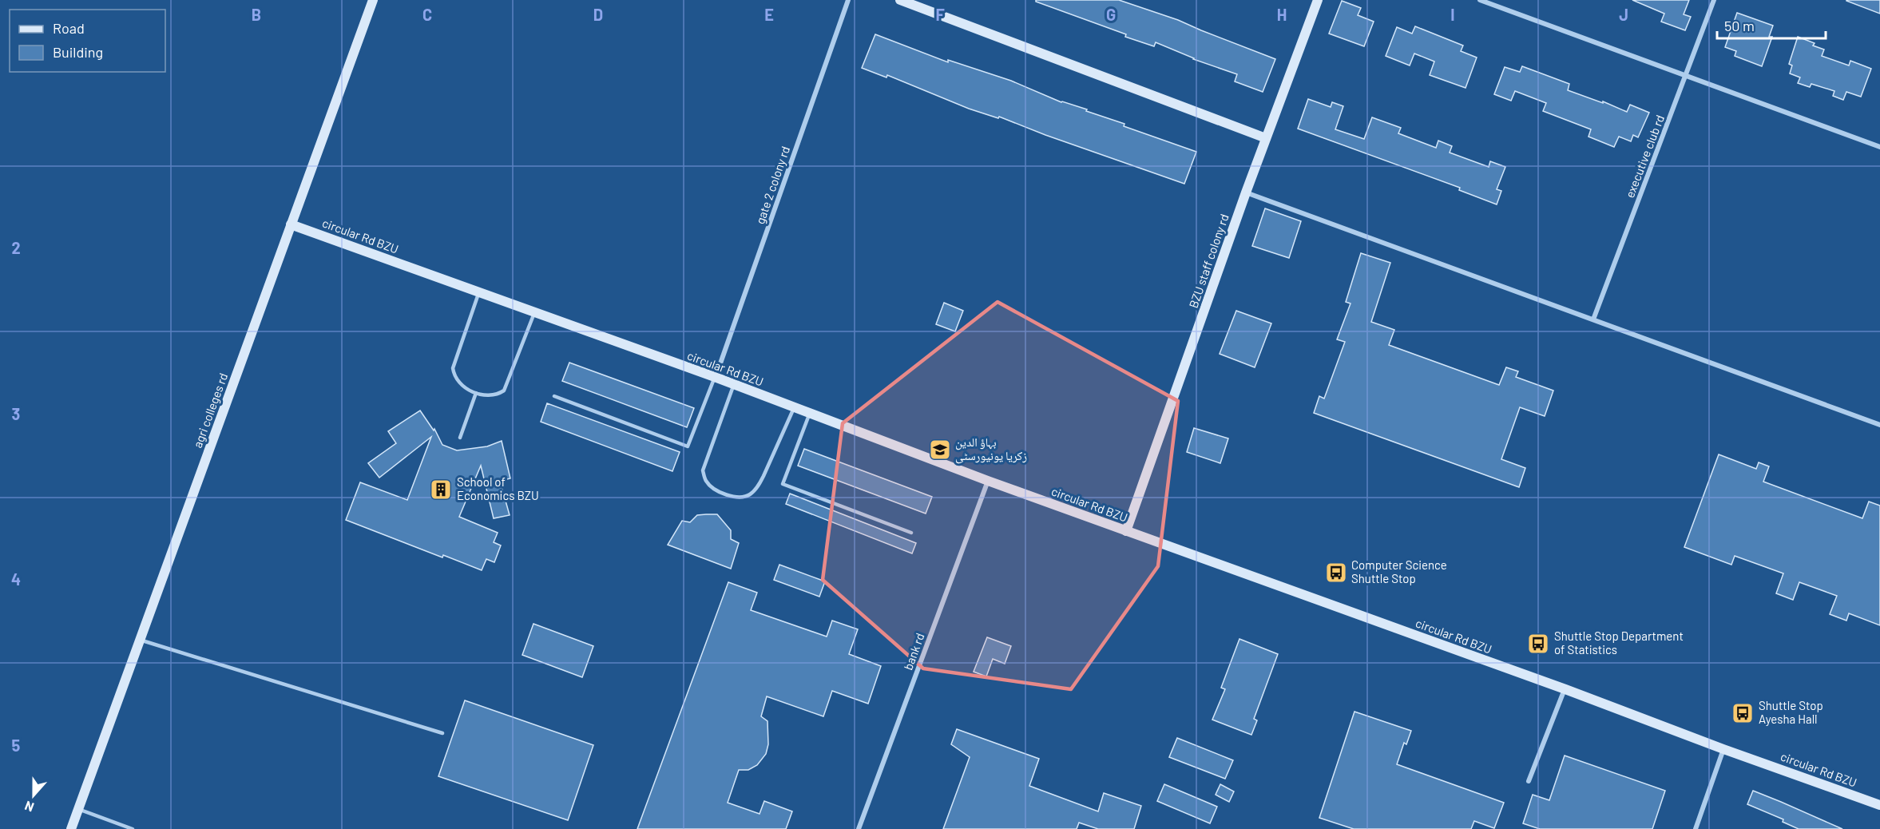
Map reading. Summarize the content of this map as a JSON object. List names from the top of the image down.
{
  "streets": {
    "street": [
      "executive club rd",
      "gate 2 colony rd",
      "circular Rd BZU",
      "BZU staff colony rd",
      "agri colleges rd",
      "bank rd"
    ]
  },
  "crossings": [
    ["gate 2 colony rd", "circular Rd BZU"],
    ["circular Rd BZU", "BZU staff colony rd"],
    ["circular Rd BZU", "agri colleges rd"],
    ["circular Rd BZU", "bank rd"]
  ],
  "places": {
    "school or university": ["بہاؤ الدین زکریا یونیورسٹی"],
    "building": ["School of Economics BZU"],
    "bus stop": ["Computer Science Shuttle Stop", "Shuttle Stop Department of Statistics", "Shuttle Stop Ayesha Hall"]
  },
  "legend": ["Road", "Building"],
  "scale_bar": "50 m",
  "north": "bottom",
  "grid": {
    "columns": [
      "B",
      "C",
      "D",
      "E",
      "F",
      "G",
      "H",
      "I",
      "J"
    ],
    "rows": [
      "2",
      "3",
      "4",
      "5"
    ]
  }
}
